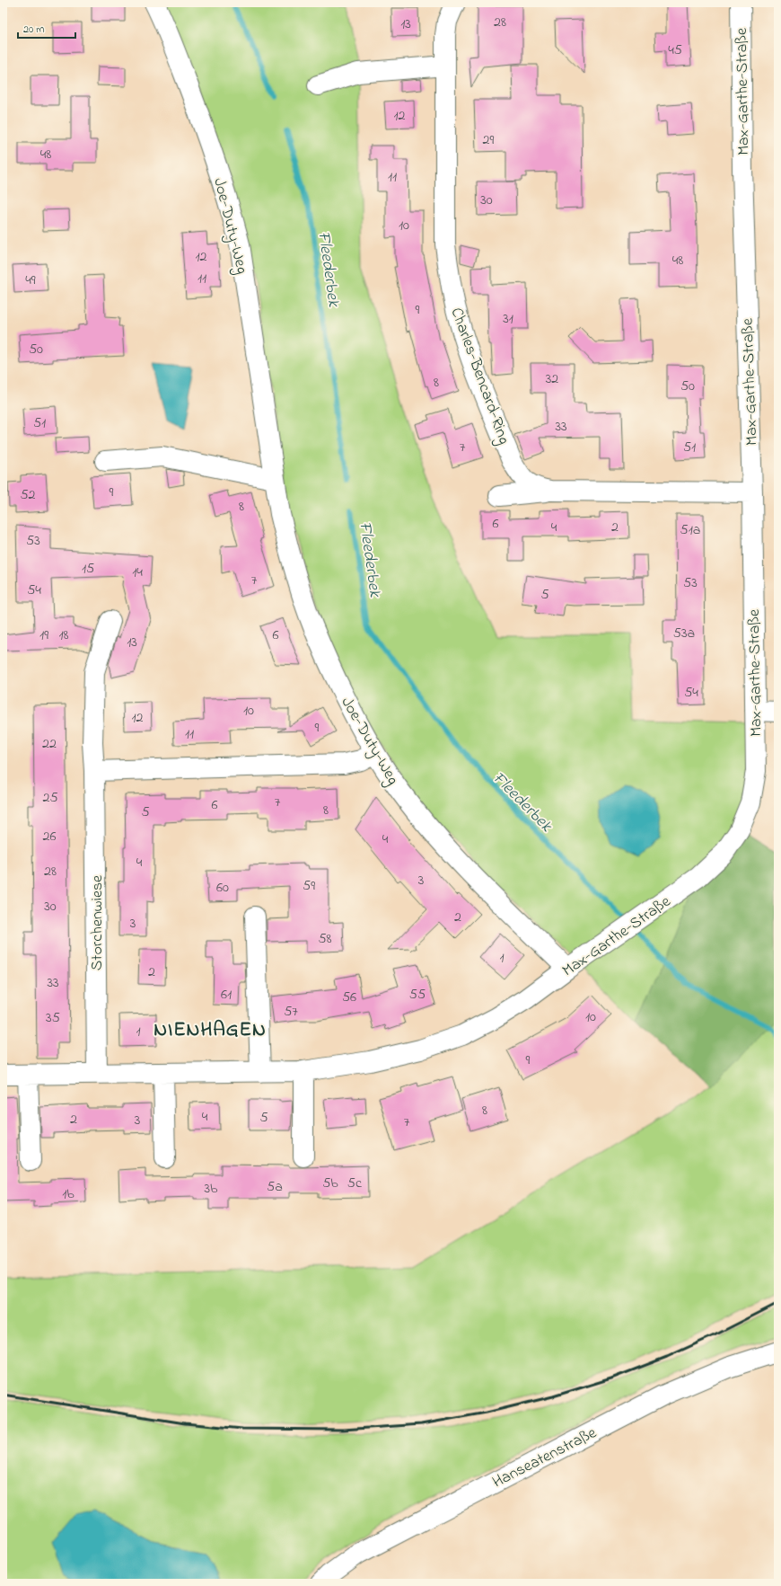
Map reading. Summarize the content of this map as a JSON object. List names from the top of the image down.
{
  "streets": {
    "street": [
      "Max-Garthe-Straße",
      "Joe-Duty-Weg",
      "Charles-Bencard-Ring",
      "Storchenwiese",
      "Hanseatenstraße"
    ]
  },
  "crossings": [
    ["Max-Garthe-Straße", "Joe-Duty-Weg"],
    ["Max-Garthe-Straße", "Charles-Bencard-Ring"],
    ["Max-Garthe-Straße", "Storchenwiese"]
  ],
  "districts": ["NIENHAGEN"],
  "water": ["Fleederbek"],
  "house_numbers": [
    "28",
    "13",
    "45",
    "12",
    "29",
    "48",
    "11",
    "30",
    "10",
    "12",
    "48",
    "11",
    "49",
    "9",
    "31",
    "50",
    "32",
    "8",
    "50",
    "51",
    "33",
    "7",
    "51",
    "9",
    "52",
    "8",
    "6",
    "4",
    "2",
    "51a",
    "53",
    "15",
    "14",
    "7",
    "53",
    "54",
    "5",
    "53a",
    "19",
    "18",
    "6",
    "13",
    "54",
    "10",
    "12",
    "9",
    "11",
    "22",
    "25",
    "7",
    "6",
    "8",
    "5",
    "26",
    "4",
    "4",
    "28",
    "3",
    "59",
    "60",
    "30",
    "2",
    "3",
    "58",
    "1",
    "2",
    "33",
    "61",
    "55",
    "56",
    "57",
    "10",
    "35",
    "1",
    "9",
    "8",
    "4",
    "5",
    "2",
    "3",
    "7",
    "5b",
    "5c",
    "5a",
    "3b",
    "1b"
  ],
  "scale_bar": "20 m"
}
